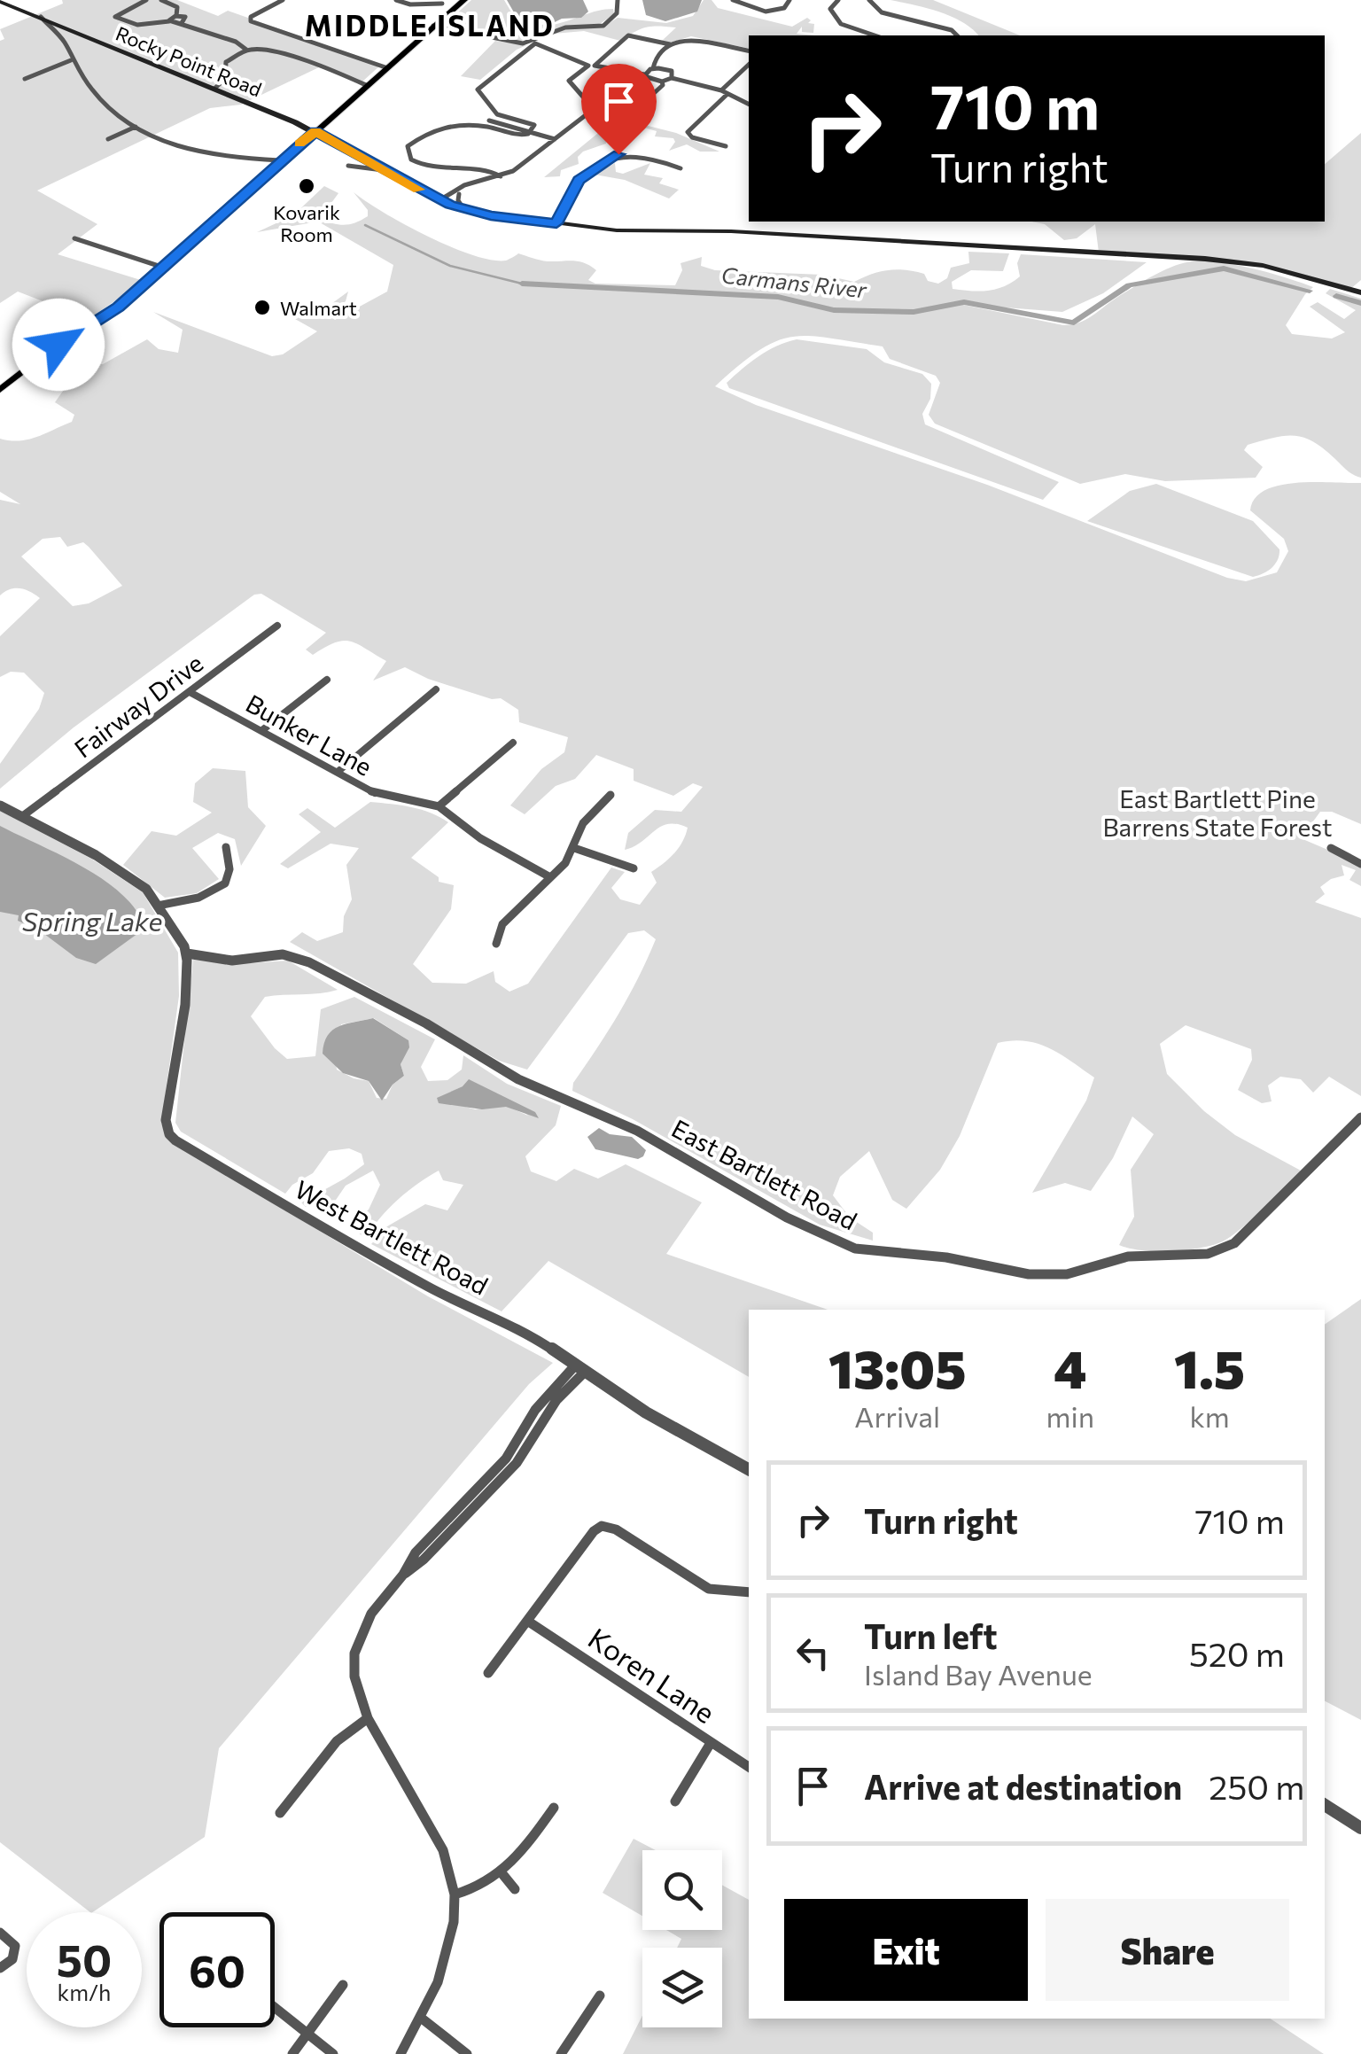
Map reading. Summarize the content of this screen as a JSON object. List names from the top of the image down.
{
  "streets": {
    "main road": ["Rocky Point Road"],
    "street": [
      "Fairway Drive",
      "Bunker Lane",
      "East Bartlett Road",
      "West Bartlett Road",
      "Koren Lane"
    ]
  },
  "crossings": [
    ["Fairway Drive", "Bunker Lane"],
    ["East Bartlett Road", "West Bartlett Road"]
  ],
  "districts": ["MIDDLE ISLAND"],
  "water": ["Carmans River", "Spring Lake"],
  "parks": ["East Bartlett Pine Barrens State Forest"],
  "places": ["Kovarik Room", "Walmart"],
  "page": {
    "turn": ["710 m", "Turn right"],
    "eta": [
      "13:05",
      "Arrival",
      "4",
      "min",
      "1.5",
      "km"
    ],
    "list": [
      {
        "name": "Turn right",
        "value": "710 m"
      },
      {
        "name": "Turn left",
        "note": "Island Bay Avenue",
        "value": "520 m"
      },
      {
        "name": "Arrive at destination",
        "value": "250 m"
      }
    ],
    "buttons": ["Exit", "Share"],
    "speed": "50 km/h",
    "limit": "60"
  }
}
